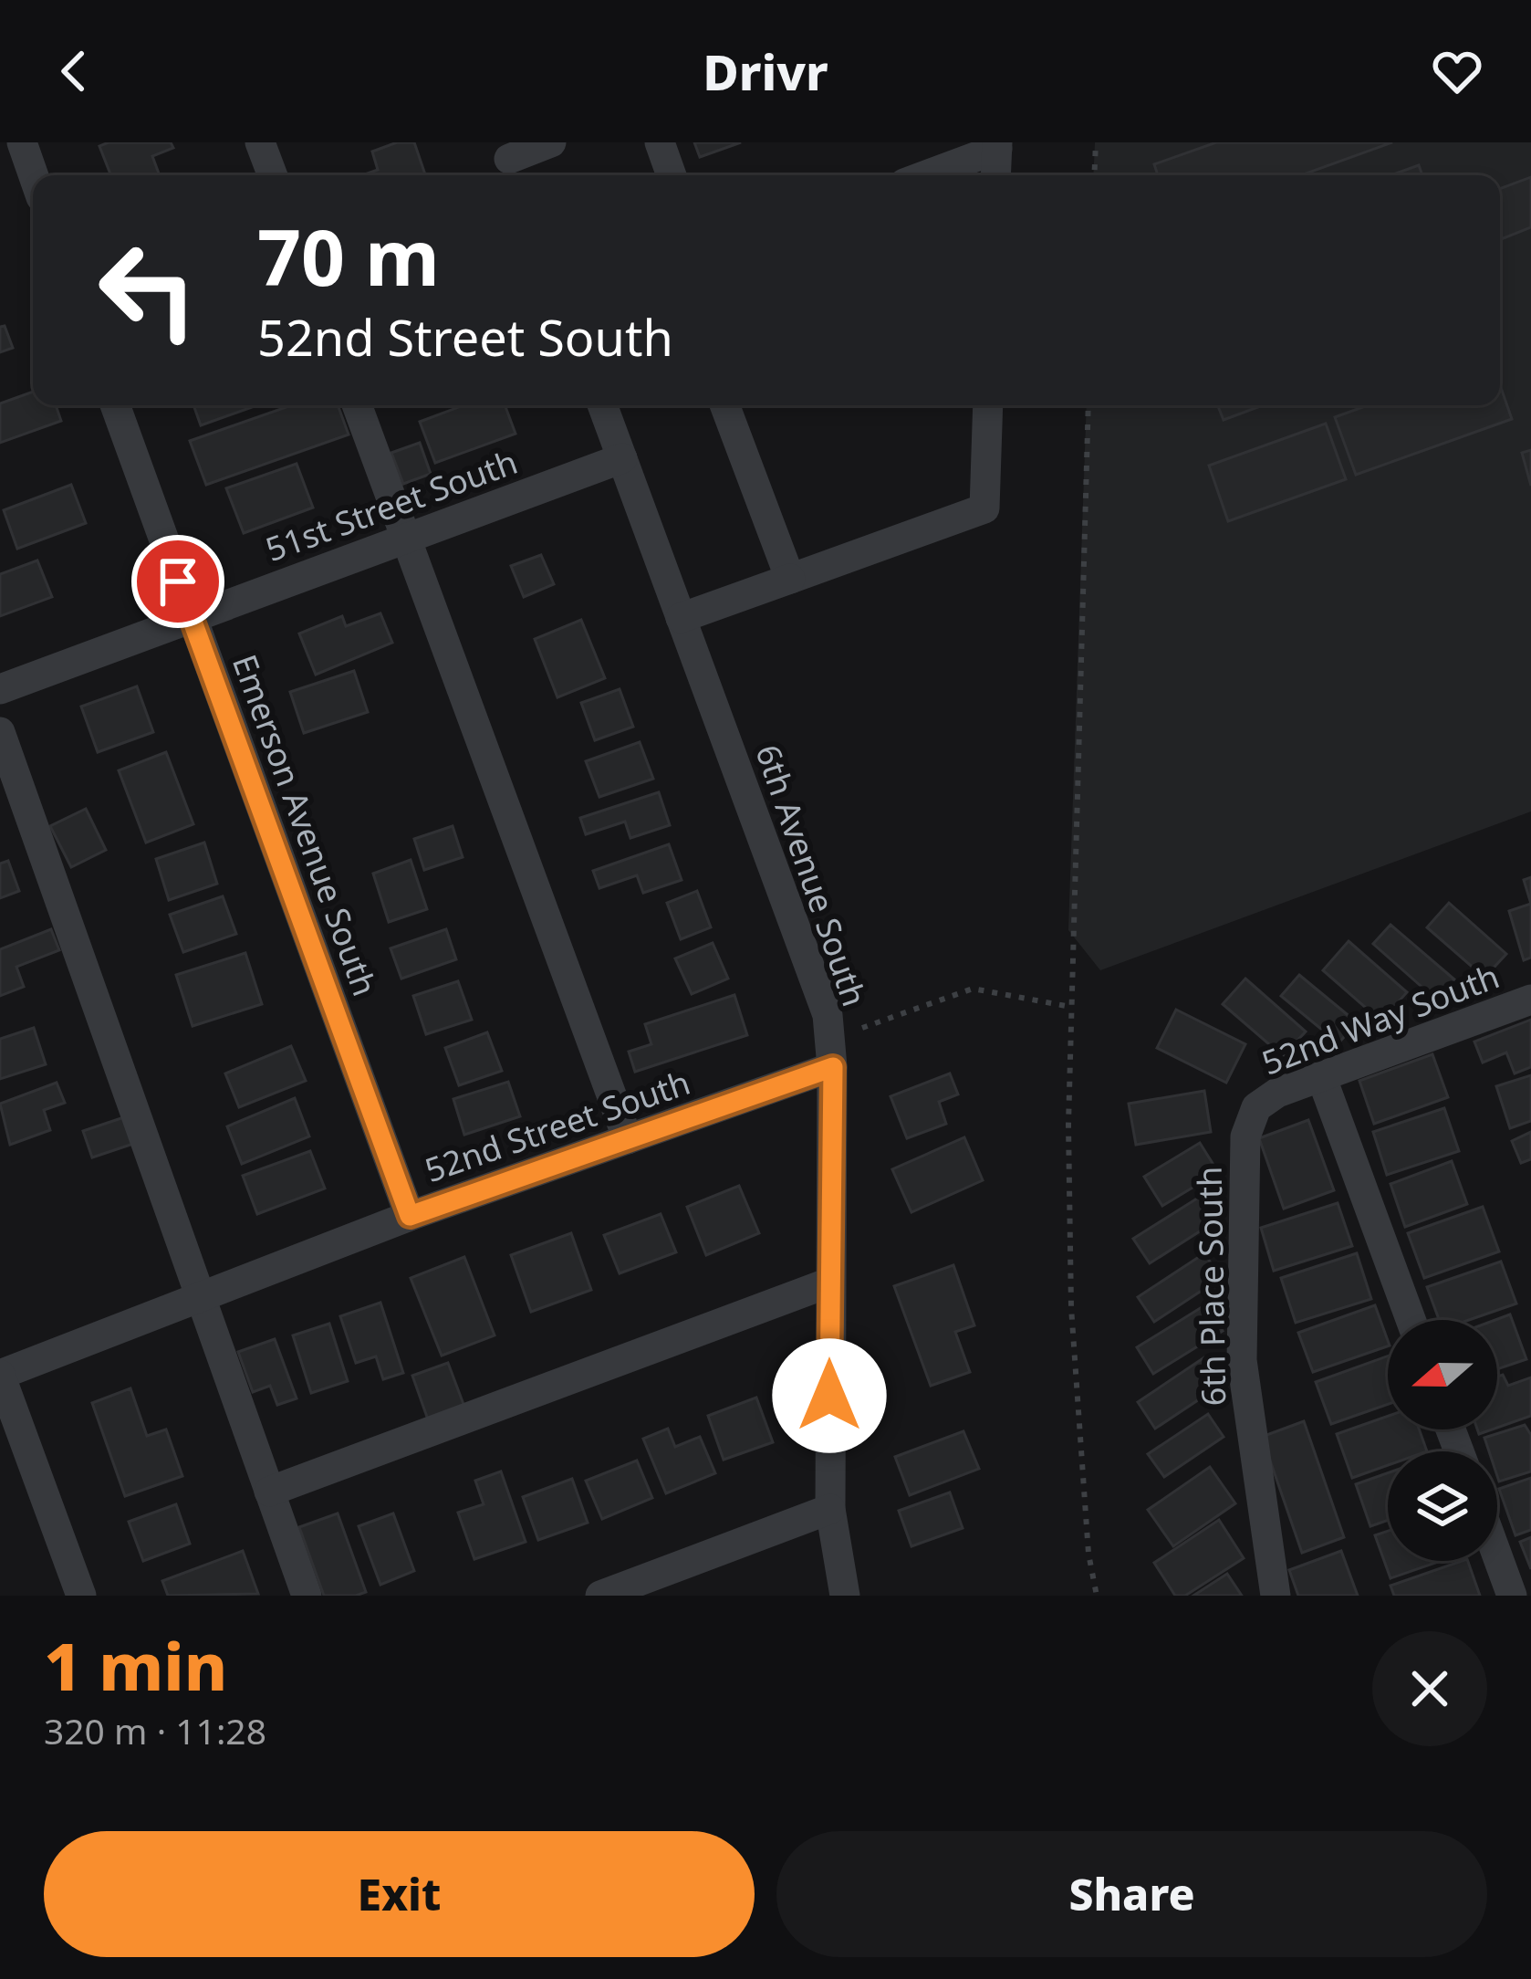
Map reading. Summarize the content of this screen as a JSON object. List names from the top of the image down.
{
  "streets": {
    "street": [
      "51st Street South",
      "Emerson Avenue South",
      "6th Avenue South",
      "52nd Way South",
      "52nd Street South",
      "6th Place South"
    ]
  },
  "crossings": [
    ["51st Street South", "Emerson Avenue South"],
    ["51st Street South", "6th Avenue South"],
    ["Emerson Avenue South", "52nd Street South"],
    ["6th Avenue South", "52nd Street South"],
    ["52nd Way South", "6th Place South"]
  ],
  "north": "left",
  "page": {
    "header": "Drivr",
    "turn": ["70 m", "52nd Street South"],
    "heading": ["1 min", "320 m · 11:28"],
    "buttons": ["Exit", "Share"]
  }
}
